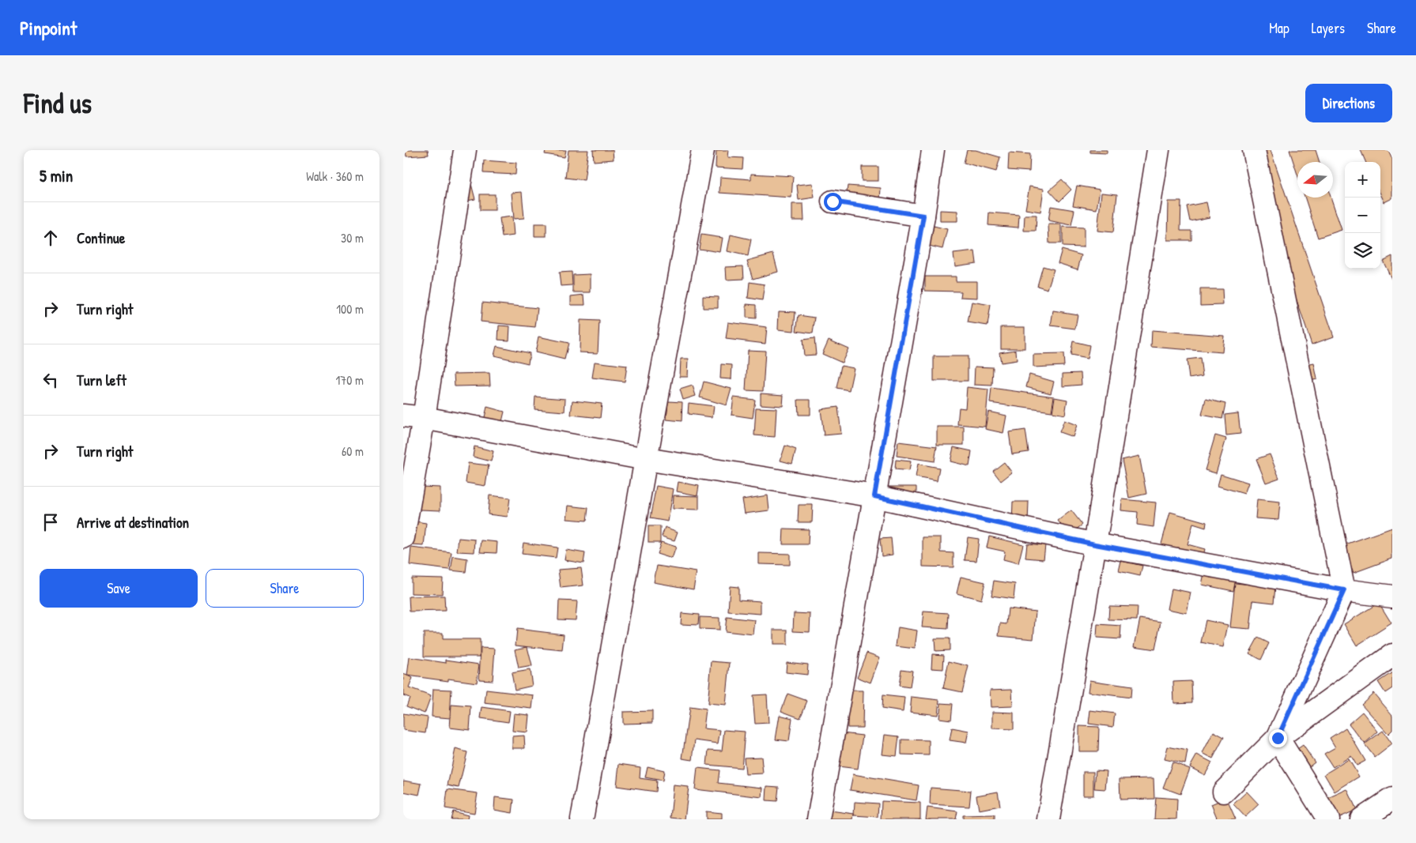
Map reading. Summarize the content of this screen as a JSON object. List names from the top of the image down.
{
  "north": "left",
  "page": {
    "header": "Pinpoint",
    "nav": ["Map", "Layers", "Share"],
    "buttons": [
      "Directions",
      ["Save", "Share"]
    ],
    "title": "Find us",
    "heading": ["5 min", "Walk · 360 m"],
    "map_buttons": ["+", "−"],
    "list": [
      ["Continue", "30 m"],
      ["Turn right", "100 m"],
      ["Turn left", "170 m"],
      ["Turn right", "60 m"],
      "Arrive at destination"
    ]
  }
}
